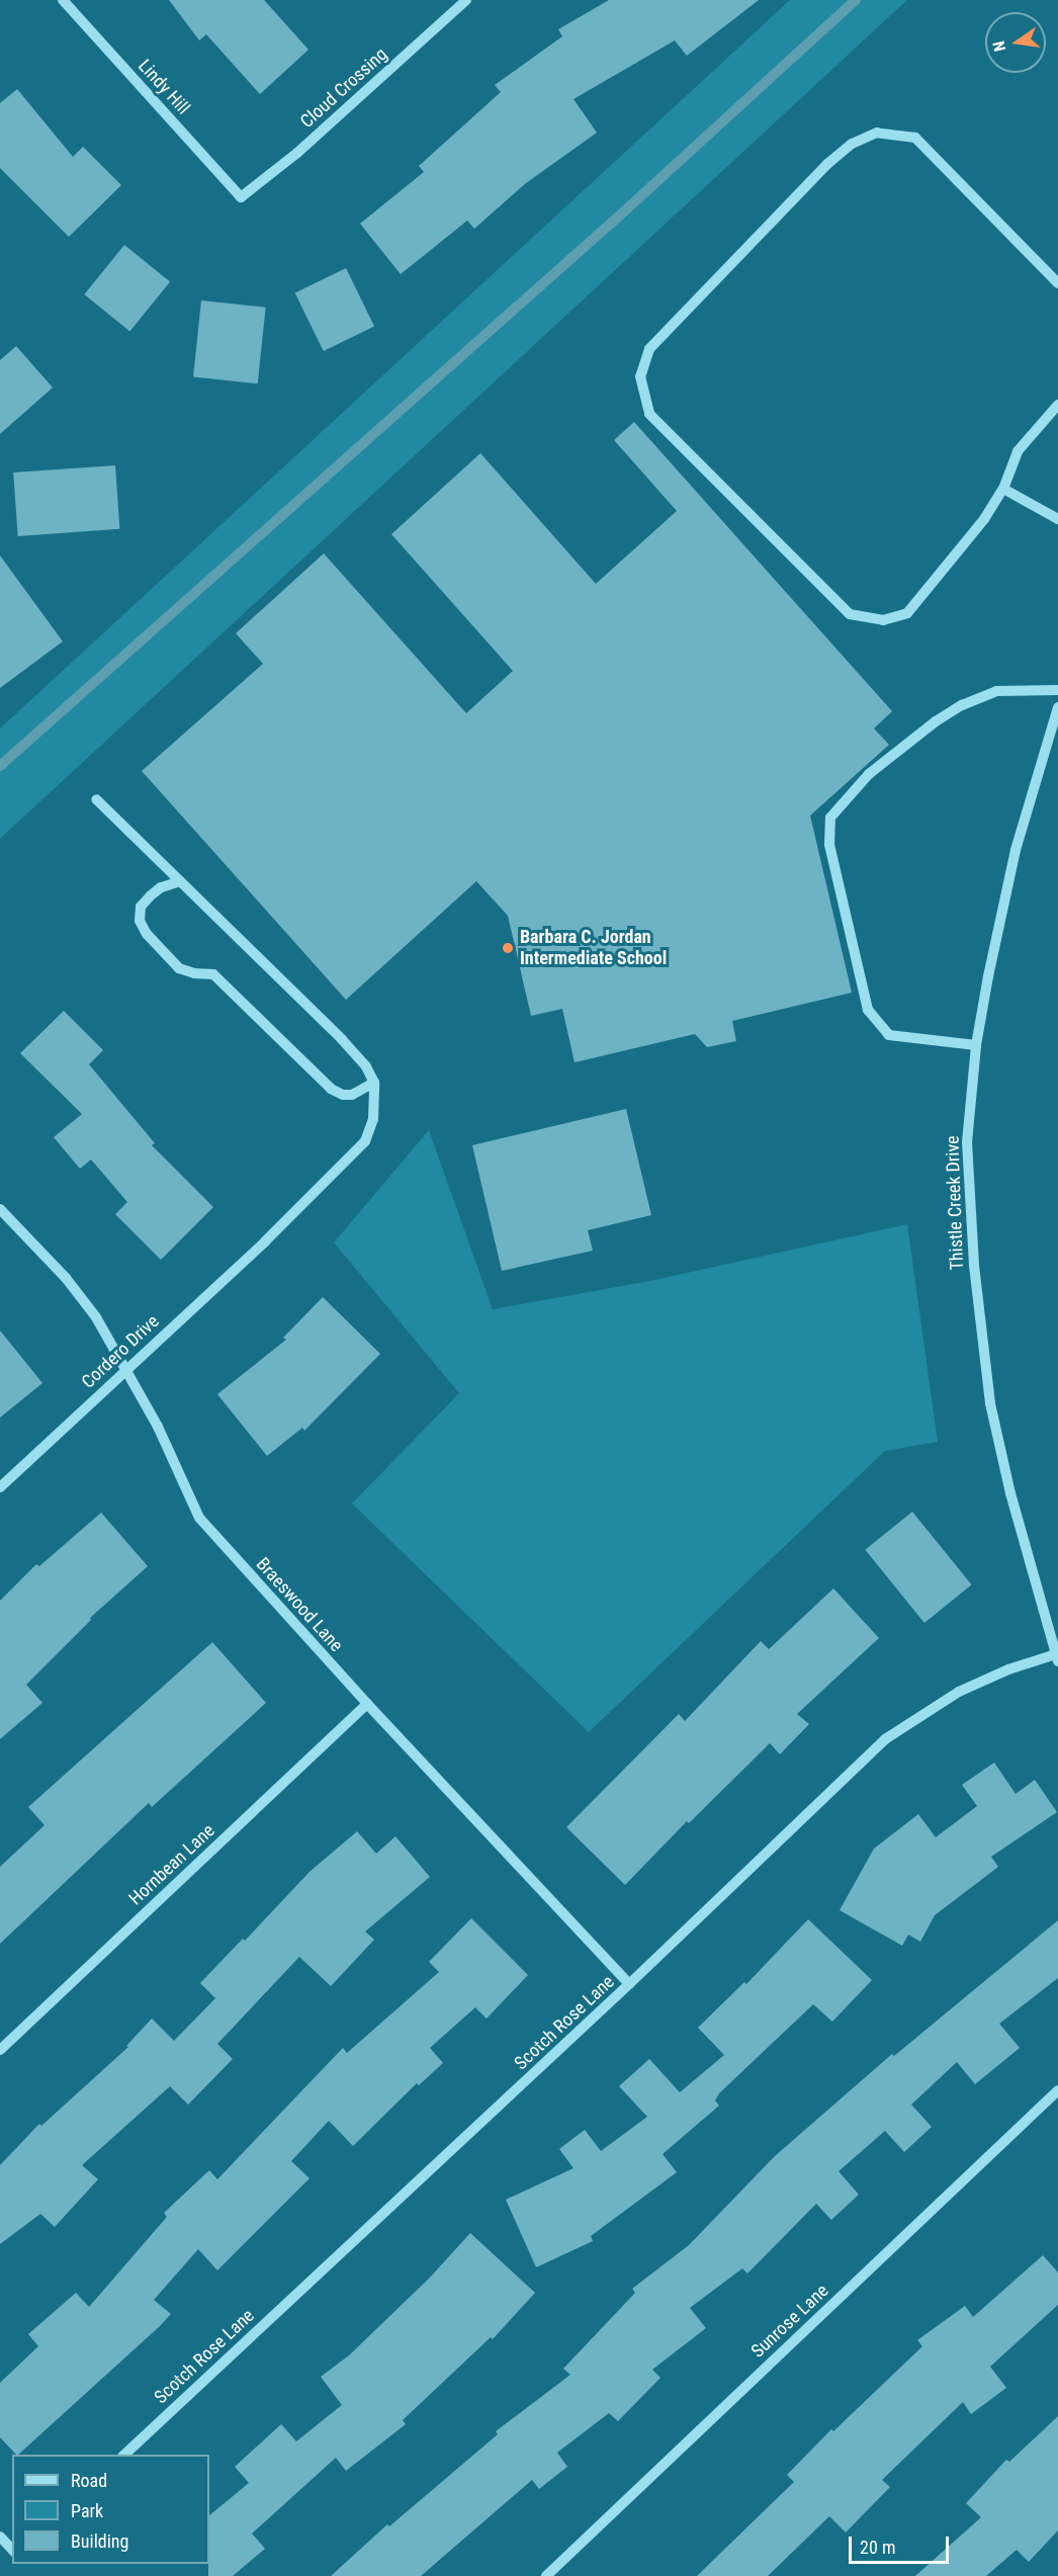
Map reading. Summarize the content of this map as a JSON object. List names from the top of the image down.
{
  "streets": {
    "street": [
      "Lindy Hill",
      "Cloud Crossing",
      "Thistle Creek Drive",
      "Cordero Drive",
      "Braeswood Lane",
      "Hornbean Lane",
      "Scotch Rose Lane",
      "Sunrose Lane"
    ]
  },
  "crossings": [
    ["Lindy Hill", "Cloud Crossing"],
    ["Thistle Creek Drive", "Scotch Rose Lane"],
    ["Cordero Drive", "Braeswood Lane"],
    ["Braeswood Lane", "Hornbean Lane"],
    ["Braeswood Lane", "Scotch Rose Lane"]
  ],
  "places": ["Barbara C. Jordan Intermediate School"],
  "legend": ["Road", "Park", "Building"],
  "scale_bar": "20 m",
  "north": "left"
}
